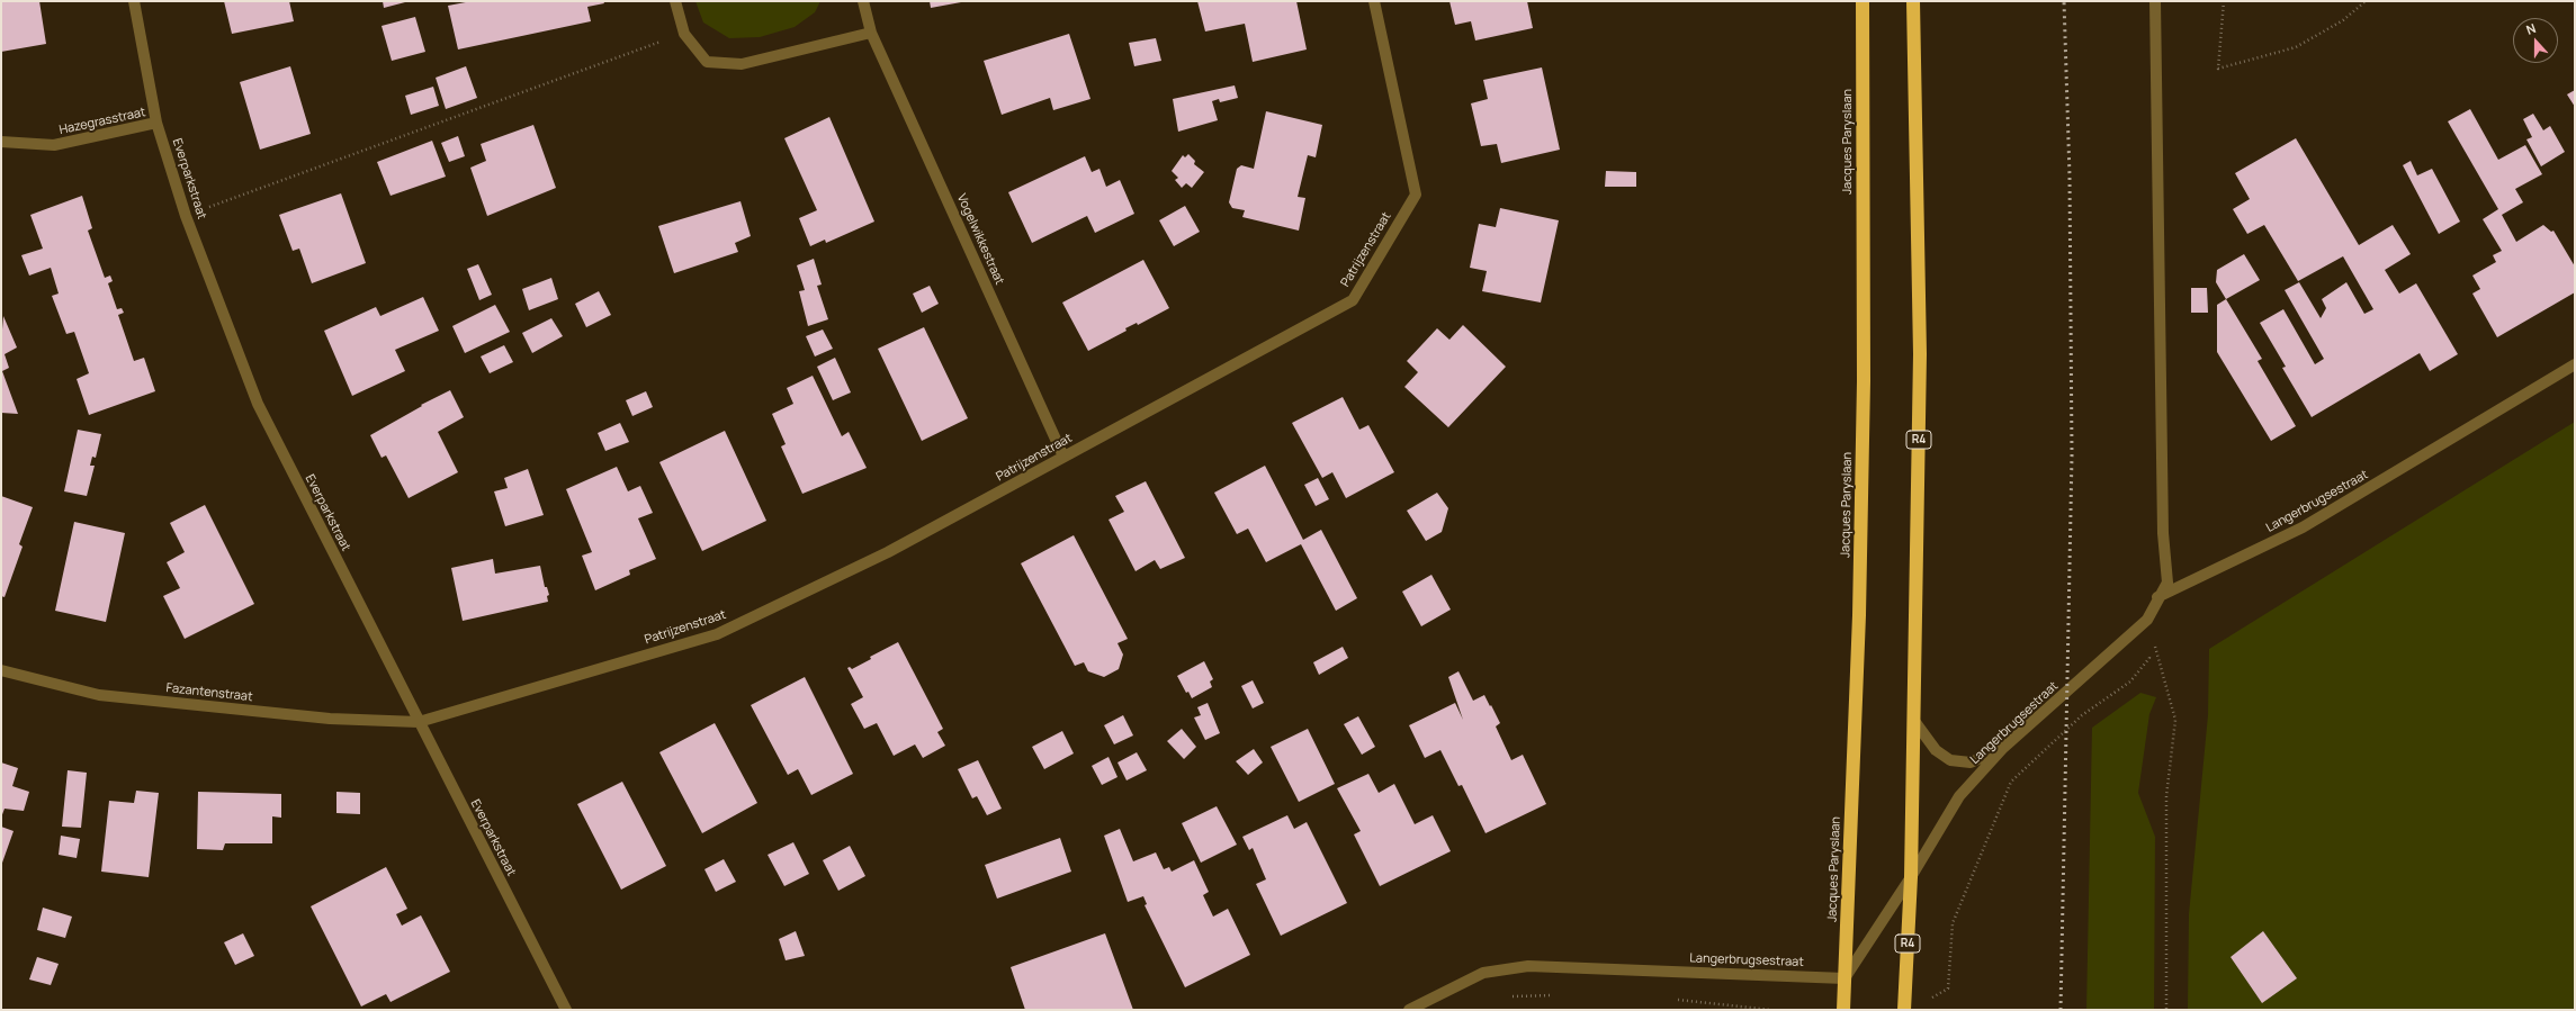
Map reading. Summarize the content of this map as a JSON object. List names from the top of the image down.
{
  "streets": {
    "highway": ["Jacques Paryslaan", "R4"],
    "street": [
      "Hazegrasstraat",
      "Everparkstraat",
      "Vogelwikkestraat",
      "Patrijzenstraat",
      "Langerbrugsestraat",
      "Fazantenstraat"
    ]
  },
  "crossings": [
    ["Hazegrasstraat", "Everparkstraat"],
    ["Jacques Paryslaan", "Langerbrugsestraat"],
    ["Everparkstraat", "Patrijzenstraat"],
    ["Everparkstraat", "Fazantenstraat"],
    ["Vogelwikkestraat", "Patrijzenstraat"],
    ["Patrijzenstraat", "Fazantenstraat"],
    ["R4", "Langerbrugsestraat"]
  ],
  "north": "top"
}
